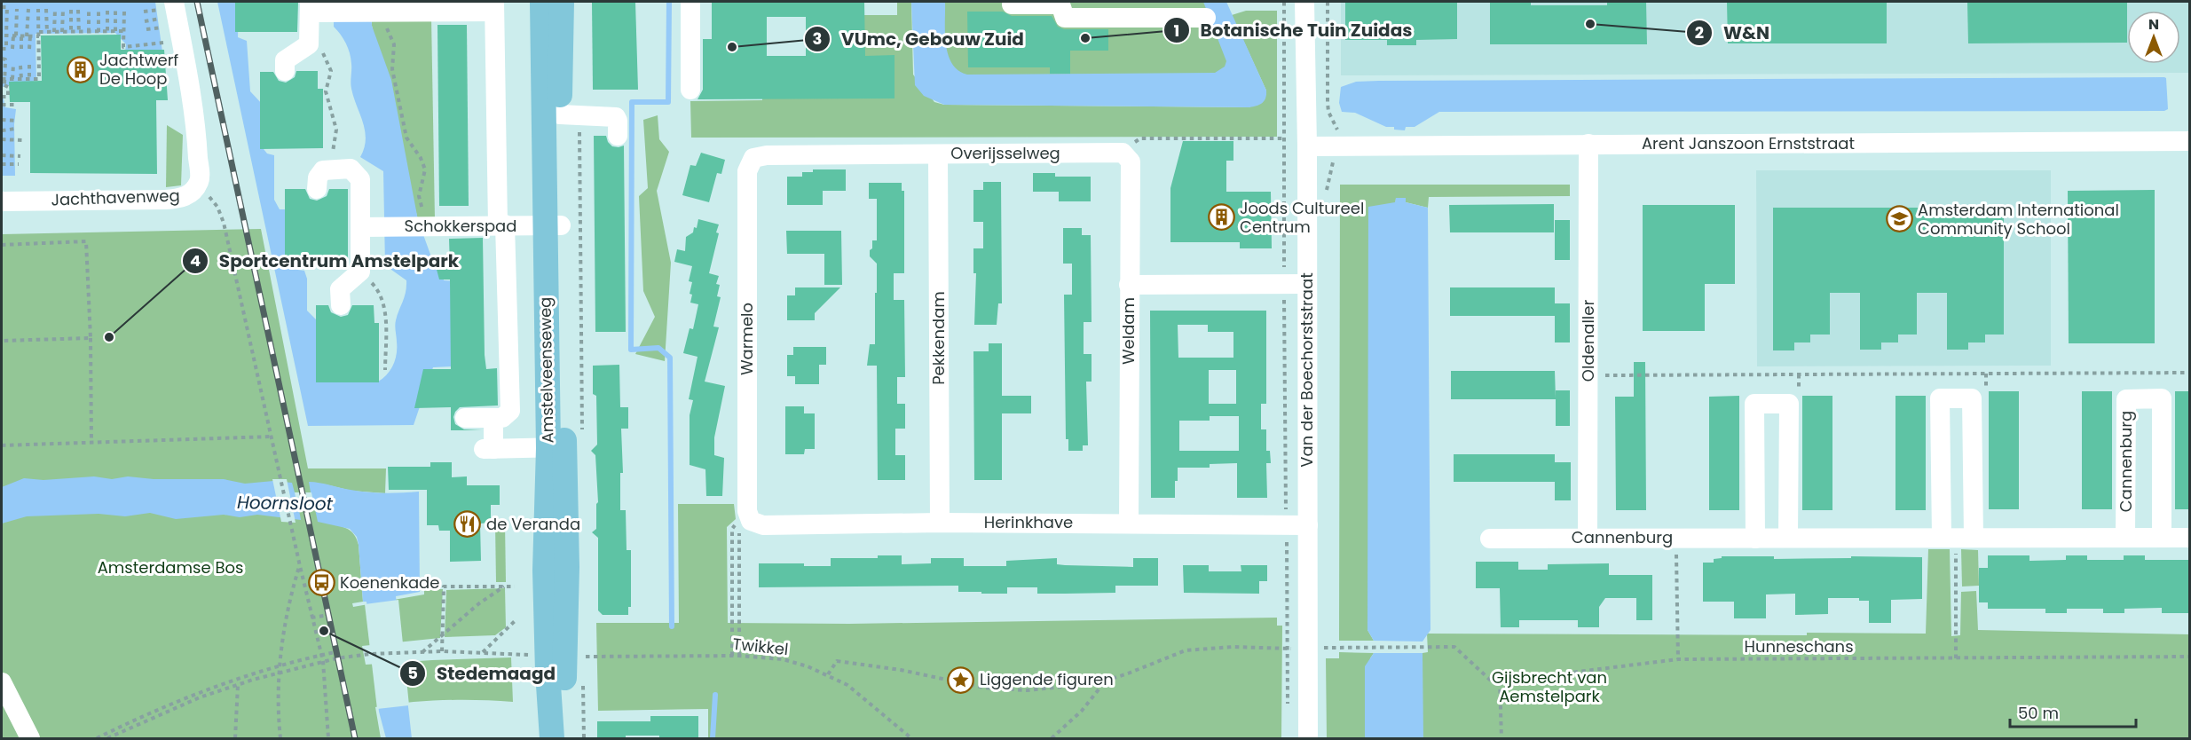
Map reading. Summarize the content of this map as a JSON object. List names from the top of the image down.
{
  "streets": {
    "main road": ["Amstelveenseweg"],
    "street": [
      "Arent Janszoon Ernststraat",
      "Overijsselweg",
      "Jachthavenweg",
      "Schokkerspad",
      "Weldam",
      "Pekkendam",
      "Warmelo",
      "Oldenaller",
      "Van der Boechorststraat",
      "Cannenburg",
      "Herinkhave"
    ],
    "path": ["Twikkel", "Hunneschans"]
  },
  "crossings": [
    ["Arent Janszoon Ernststraat", "Oldenaller"],
    ["Arent Janszoon Ernststraat", "Van der Boechorststraat"],
    ["Overijsselweg", "Pekkendam"],
    ["Overijsselweg", "Warmelo"],
    ["Schokkerspad", "Amstelveenseweg"],
    ["Weldam", "Van der Boechorststraat"],
    ["Weldam", "Herinkhave"],
    ["Pekkendam", "Herinkhave"],
    ["Warmelo", "Herinkhave"],
    ["Oldenaller", "Cannenburg"],
    ["Van der Boechorststraat", "Herinkhave"]
  ],
  "water": ["Hoornsloot"],
  "parks": ["Amsterdamse Bos", "Gijsbrecht van Aemstelpark"],
  "places": {
    "other": [
      "W&N",
      "Botanische Tuin Zuidas",
      "VUmc, Gebouw Zuid",
      "Sportcentrum Amstelpark",
      "Stedemaagd"
    ],
    "building": ["Jachtwerf De Hoop", "Joods Cultureel Centrum"],
    "school or university": ["Amsterdam International Community School"],
    "restaurant": ["de Veranda"],
    "bus stop": ["Koenenkade"],
    "place": ["Liggende figuren"]
  },
  "scale_bar": "50 m",
  "north": "top"
}
